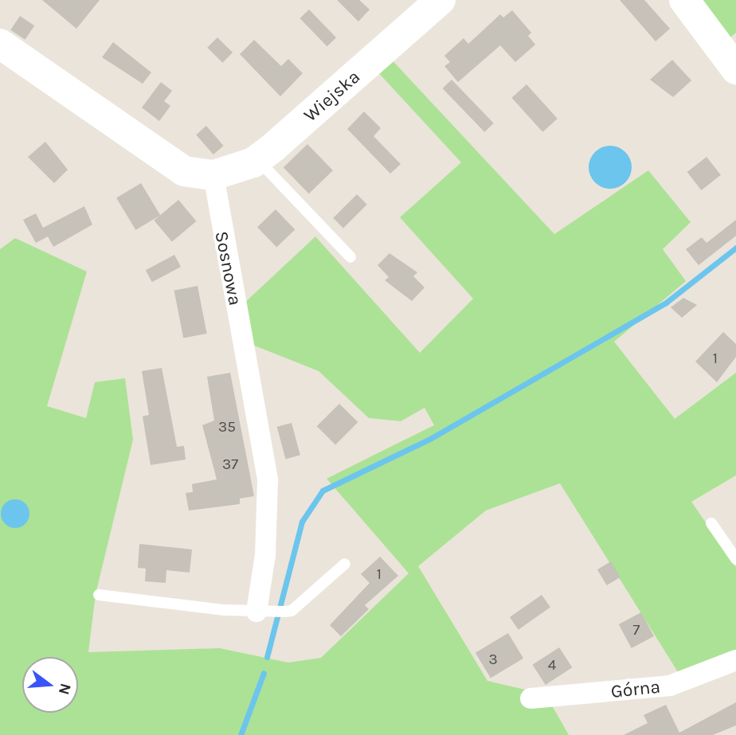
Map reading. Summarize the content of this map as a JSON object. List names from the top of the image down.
{
  "streets": {
    "street": ["Wiejska", "Sosnowa", "Górna"]
  },
  "crossings": [
    ["Wiejska", "Sosnowa"]
  ],
  "house_numbers": [
    "1",
    "35",
    "37",
    "1",
    "7",
    "3",
    "4"
  ],
  "north": "right"
}
